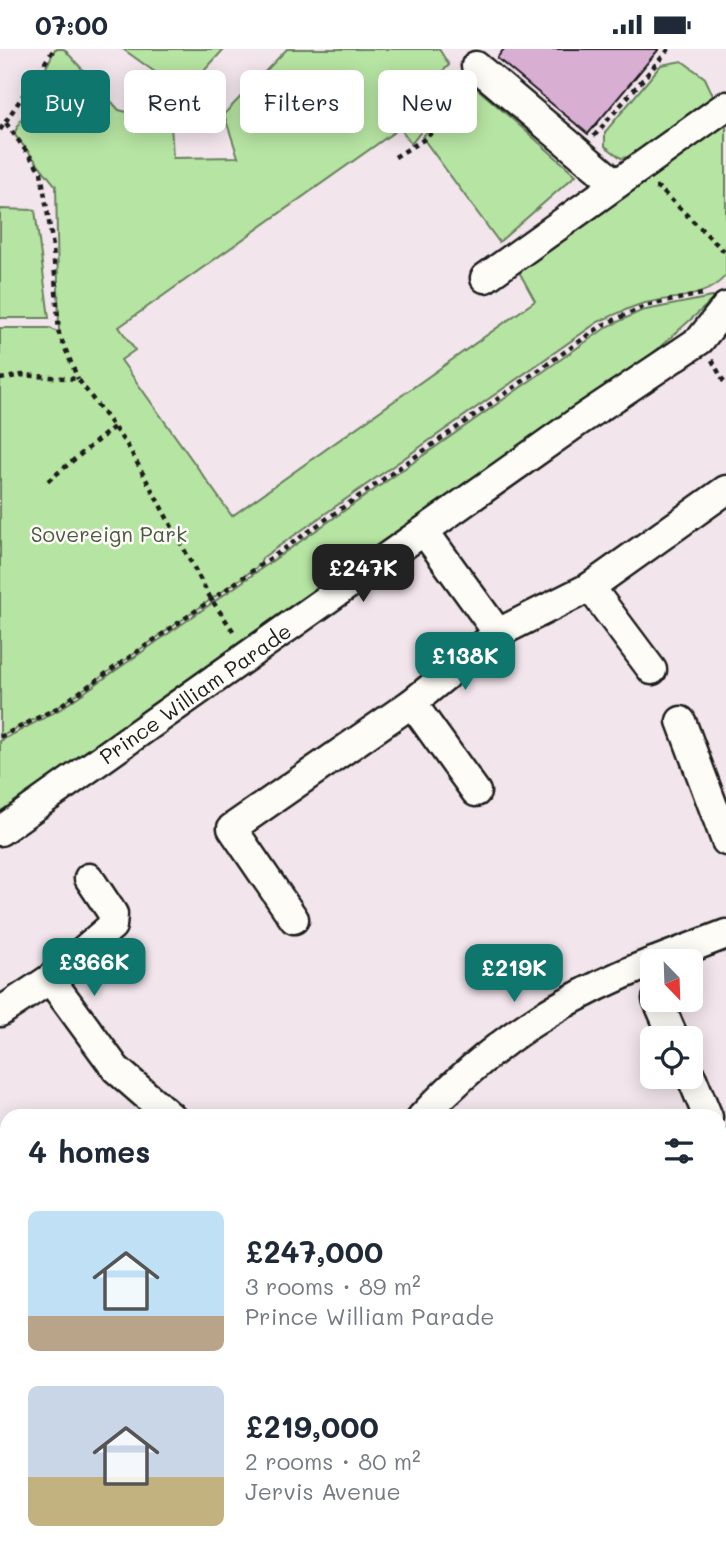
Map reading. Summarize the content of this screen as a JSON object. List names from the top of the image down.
{
  "streets": {
    "street": ["Prince William Parade"]
  },
  "parks": ["Sovereign Park"],
  "north": "bottom right",
  "page": {
    "status": "07:00",
    "chip": [
      "Buy",
      "Rent",
      "Filters",
      "New"
    ],
    "price": [
      "£247K",
      "£138K",
      "£366K",
      "£219K"
    ],
    "heading": "4 homes",
    "list": [
      {
        "name": "£247,000",
        "note": "3 rooms · 89 m² · Prince William Parade"
      },
      {
        "name": "£219,000",
        "note": "2 rooms · 80 m² · Jervis Avenue"
      }
    ]
  }
}
